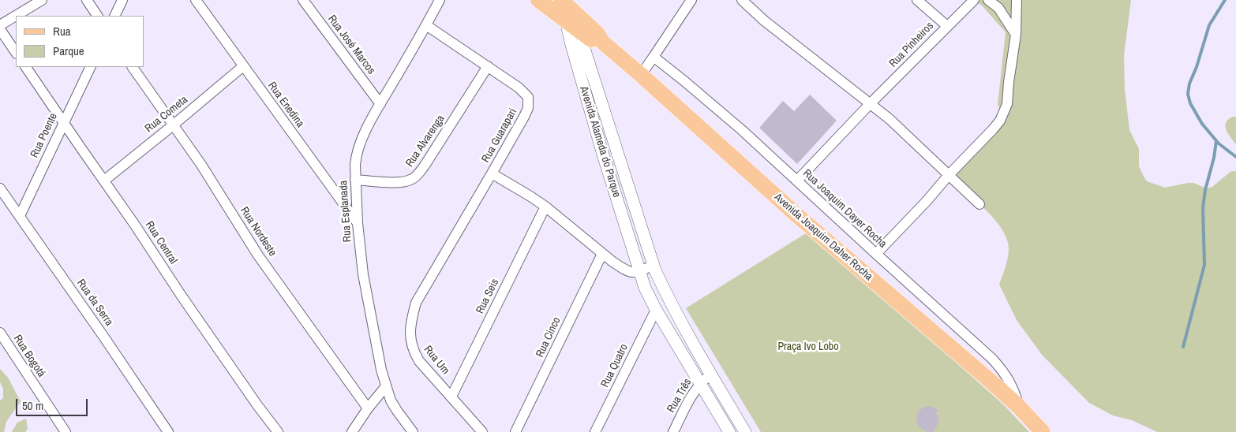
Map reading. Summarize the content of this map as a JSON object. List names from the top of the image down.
{
  "streets": {
    "main road": ["Avenida Joaquim Daher Rocha"],
    "street": [
      "Rua José Marcos",
      "Rua Pinheiros",
      "Rua Enedina",
      "Rua Cometa",
      "Rua Poente",
      "Rua Guarapari",
      "Rua Alvarenga",
      "Avenida Alameda do Parque",
      "Rua Joaquim Dayer Rocha",
      "Rua Esplanada",
      "Rua Nordeste",
      "Rua Central",
      "Rua Seis",
      "Rua da Serra",
      "Rua Cinco",
      "Rua Bogotá",
      "Rua Um",
      "Rua Quatro",
      "Rua Três"
    ]
  },
  "crossings": [
    ["Rua José Marcos", "Rua Esplanada"],
    ["Rua Pinheiros", "Rua Joaquim Dayer Rocha"],
    ["Rua Enedina", "Rua Cometa"],
    ["Rua Enedina", "Rua Esplanada"],
    ["Rua Cometa", "Rua Nordeste"],
    ["Rua Cometa", "Rua Central"],
    ["Rua Poente", "Rua Central"],
    ["Rua Poente", "Rua da Serra"],
    ["Rua Guarapari", "Rua Alvarenga"],
    ["Rua Guarapari", "Rua Esplanada"],
    ["Rua Guarapari", "Rua Um"],
    ["Rua Alvarenga", "Rua Esplanada"],
    ["Avenida Alameda do Parque", "Avenida Joaquim Daher Rocha"],
    ["Avenida Alameda do Parque", "Rua Quatro"],
    ["Avenida Alameda do Parque", "Rua Três"],
    ["Rua Joaquim Dayer Rocha", "Avenida Joaquim Daher Rocha"],
    ["Rua Seis", "Rua Um"]
  ],
  "parks": ["Praça Ivo Lobo"],
  "legend": ["Rua", "Parque"],
  "scale_bar": "50 m"
}
